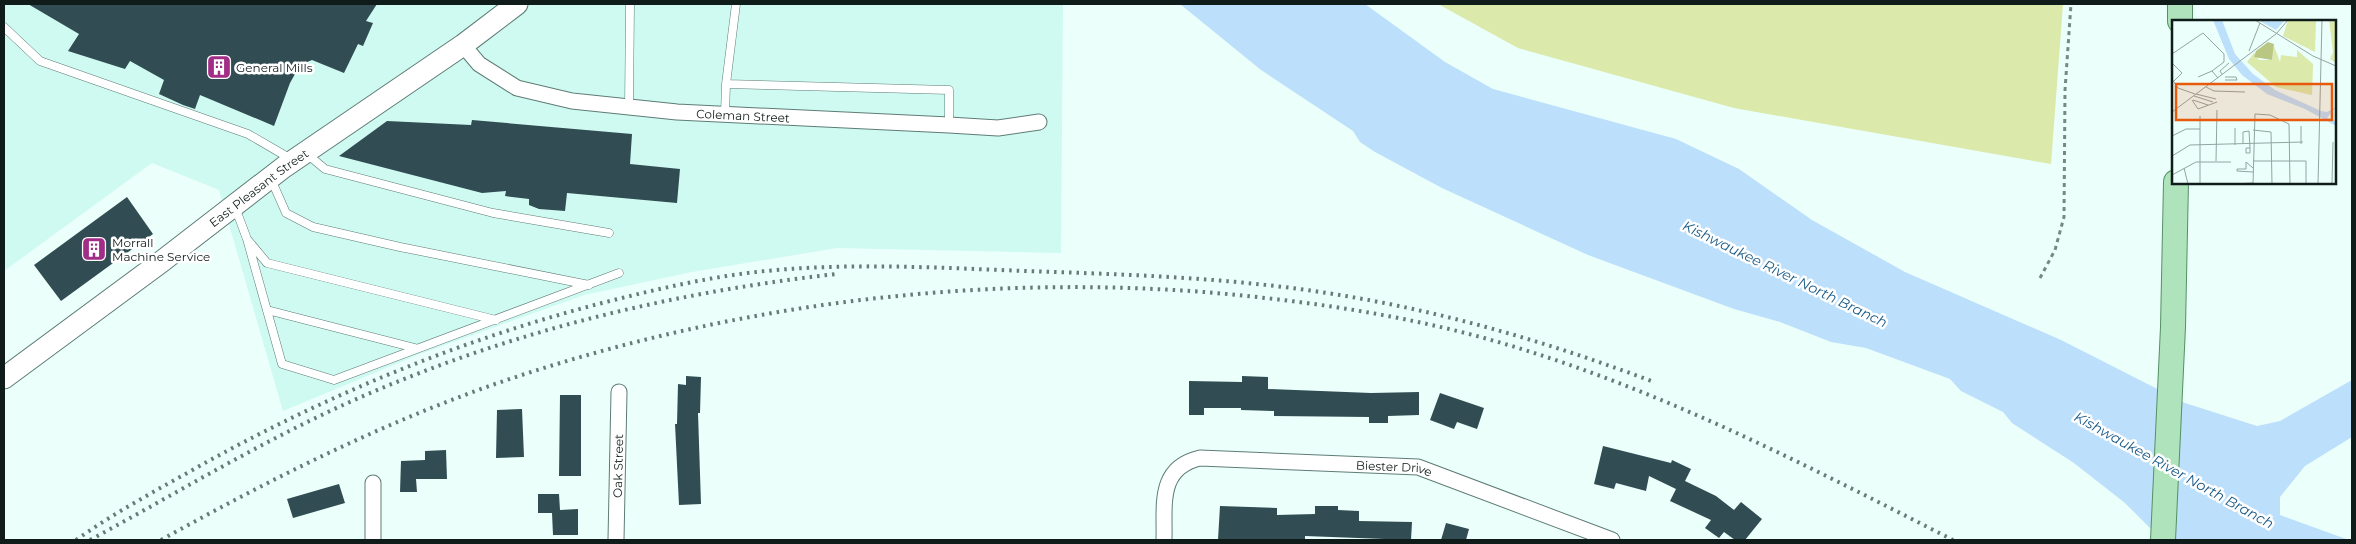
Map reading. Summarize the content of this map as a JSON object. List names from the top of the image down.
{
  "streets": {
    "main road": ["East Pleasant Street"],
    "street": ["Coleman Street", "Oak Street", "Biester Drive"]
  },
  "crossings": [
    ["Coleman Street", "East Pleasant Street"]
  ],
  "water": ["Kishwaukee River North Branch"],
  "places": {
    "building": ["General Mills", "Morrall Machine Service"]
  }
}
